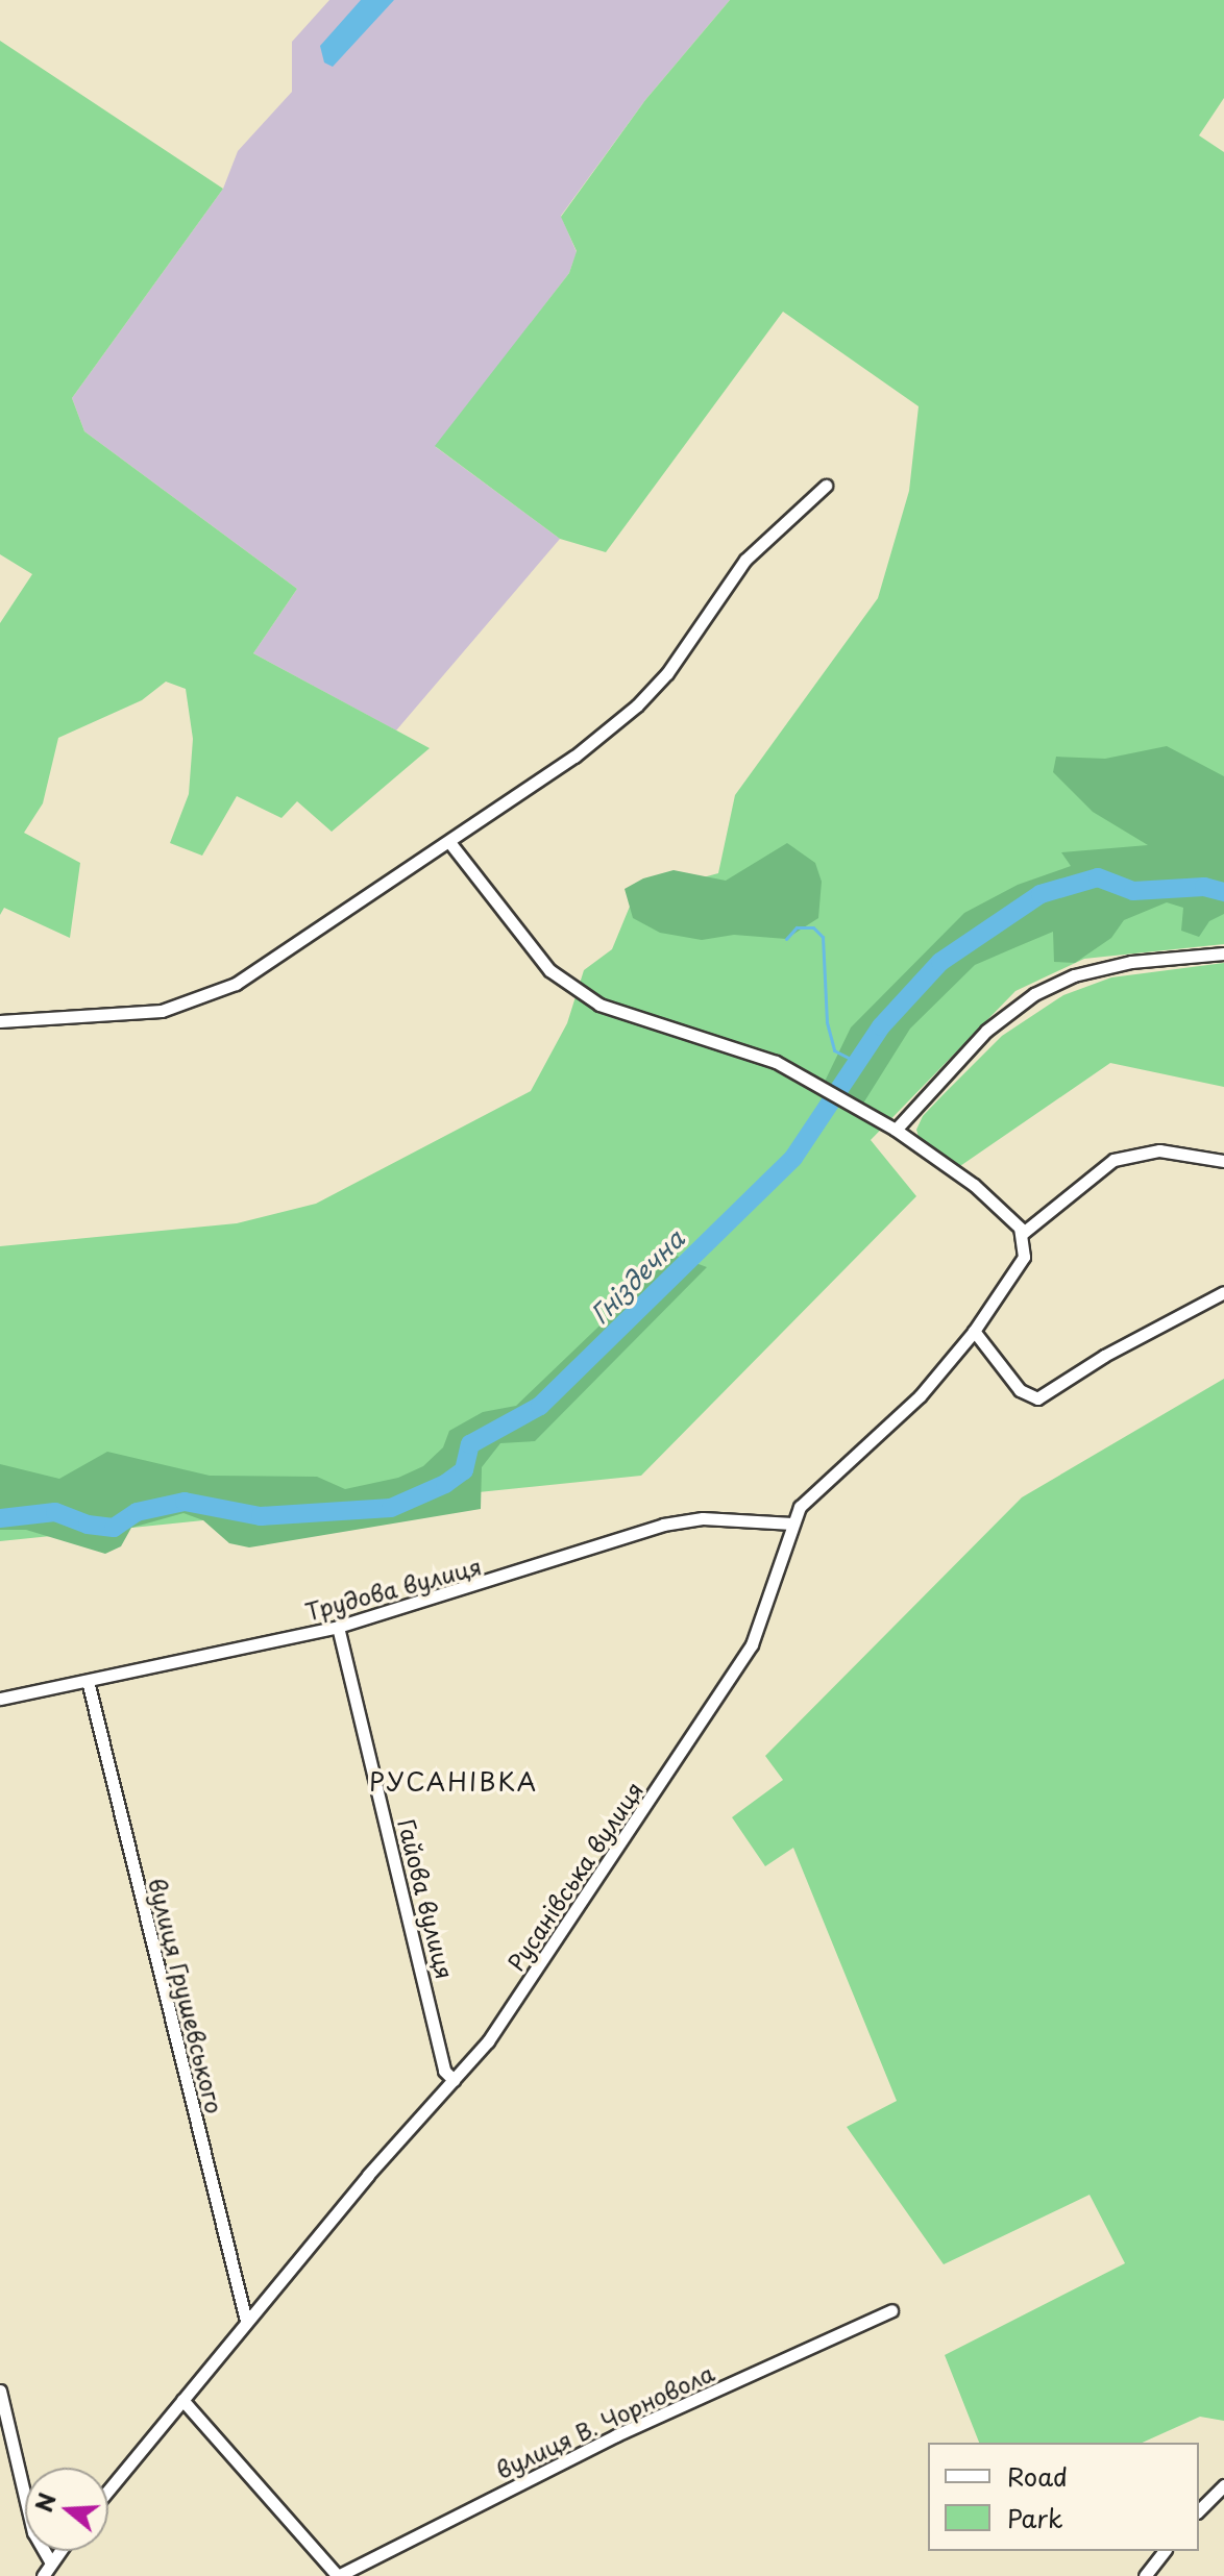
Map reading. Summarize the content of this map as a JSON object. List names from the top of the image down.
{
  "streets": {
    "street": [
      "Трудова вулиця",
      "Русанівська вулиця",
      "Гайова вулиця",
      "вулиця Грушевського",
      "вулиця В. Чорновола"
    ]
  },
  "crossings": [
    ["Трудова вулиця", "Русанівська вулиця"],
    ["Трудова вулиця", "Гайова вулиця"],
    ["Трудова вулиця", "вулиця Грушевського"],
    ["Русанівська вулиця", "Гайова вулиця"],
    ["Русанівська вулиця", "вулиця Грушевського"],
    ["Русанівська вулиця", "вулиця В. Чорновола"]
  ],
  "districts": ["РУСАНІВКА"],
  "water": ["Гніздечна"],
  "legend": ["Road", "Park"],
  "north": "left"
}
